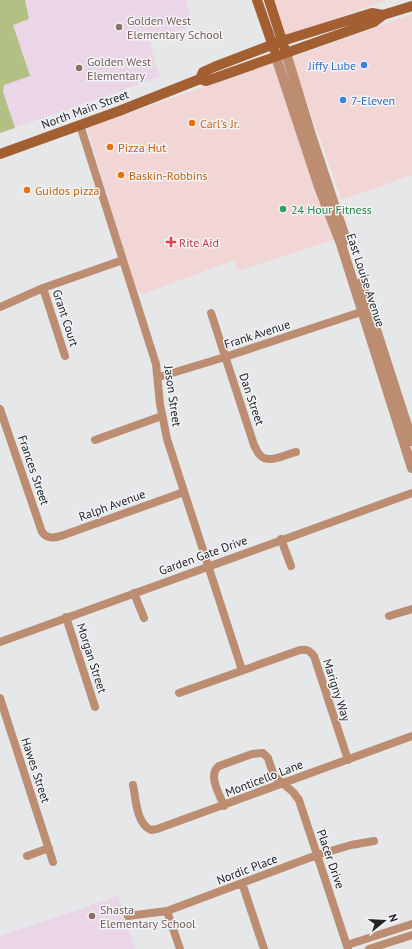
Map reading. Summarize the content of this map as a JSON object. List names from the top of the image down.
{
  "streets": {
    "main road": ["North Main Street", "East Louise Avenue"],
    "street": [
      "Grant Court",
      "Frank Avenue",
      "Jason Street",
      "Dan Street",
      "Frances Street",
      "Ralph Avenue",
      "Garden Gate Drive",
      "Morgan Street",
      "Marigny Way",
      "Hawes Street",
      "Monticello Lane",
      "Placer Drive",
      "Nordic Place"
    ]
  },
  "crossings": [
    ["North Main Street", "East Louise Avenue"],
    ["North Main Street", "Jason Street"],
    ["East Louise Avenue", "Frank Avenue"],
    ["Frank Avenue", "Jason Street"],
    ["Frank Avenue", "Dan Street"],
    ["Jason Street", "Ralph Avenue"],
    ["Jason Street", "Garden Gate Drive"],
    ["Jason Street", "Marigny Way"],
    ["Frances Street", "Ralph Avenue"],
    ["Garden Gate Drive", "Morgan Street"],
    ["Marigny Way", "Monticello Lane"],
    ["Monticello Lane", "Placer Drive"],
    ["Placer Drive", "Nordic Place"]
  ],
  "places": {
    "other": [
      "Golden West Elementary School",
      "Jiffy Lube",
      "Golden West Elementary",
      "7-Eleven",
      "Carl's Jr.",
      "Pizza Hut",
      "Baskin-Robbins",
      "Guidos pizza",
      "24 Hour Fitness",
      "Shasta Elementary School"
    ],
    "health": ["Rite Aid"]
  },
  "north": "right"
}
